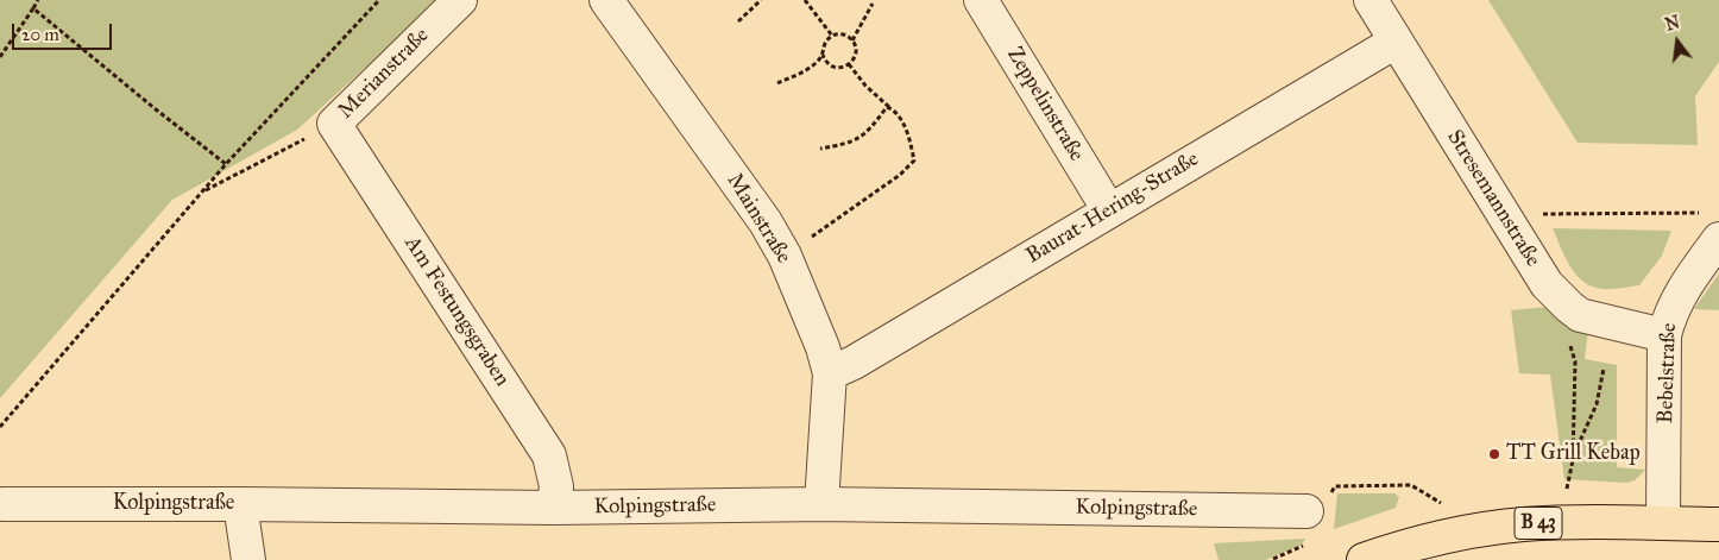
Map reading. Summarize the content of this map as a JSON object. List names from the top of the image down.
{
  "streets": {
    "main road": ["B 43"],
    "street": [
      "Merianstraße",
      "Zeppelinstraße",
      "Stresemannstraße",
      "Baurat-Hering-Straße",
      "Mainstraße",
      "Am Festungsgraben",
      "Bebelstraße",
      "Kolpingstraße"
    ]
  },
  "crossings": [
    ["Merianstraße", "Am Festungsgraben"],
    ["Zeppelinstraße", "Baurat-Hering-Straße"],
    ["Stresemannstraße", "Baurat-Hering-Straße"],
    ["Stresemannstraße", "Bebelstraße"],
    ["Baurat-Hering-Straße", "Mainstraße"],
    ["Mainstraße", "Kolpingstraße"],
    ["Am Festungsgraben", "Kolpingstraße"],
    ["Bebelstraße", "B 43"]
  ],
  "places": ["TT Grill Kebap"],
  "scale_bar": "20 m",
  "north": "top"
}
